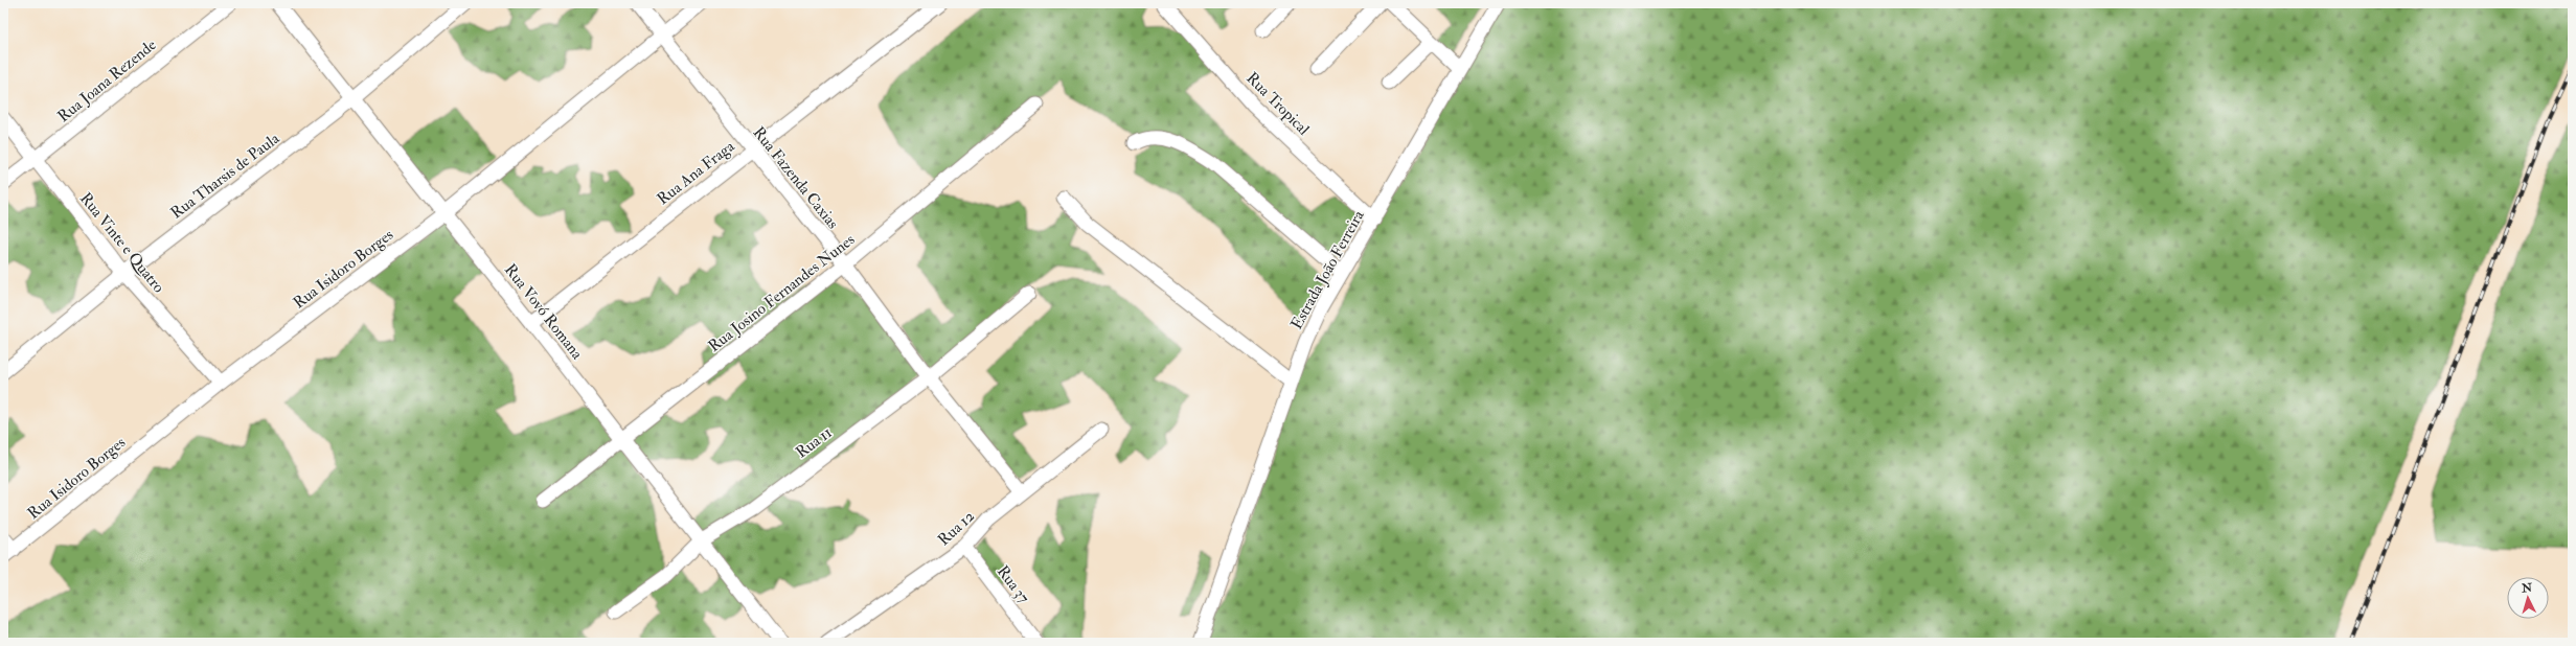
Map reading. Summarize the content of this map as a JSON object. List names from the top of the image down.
{
  "streets": {
    "street": [
      "Rua Joana Rezende",
      "Rua Tropical",
      "Rua Ana Fraga",
      "Rua Tharsis de Paula",
      "Rua Fazenda Caxias",
      "Rua Vinte e Quatro",
      "Rua Isidoro Borges",
      "Estrada João Ferreira",
      "Rua Josino Fernandes Nunes",
      "Rua Vovó Romana",
      "Rua 11",
      "Rua 12",
      "Rua 37"
    ]
  },
  "crossings": [
    ["Rua Joana Rezende", "Rua Vinte e Quatro"],
    ["Rua Tropical", "Estrada João Ferreira"],
    ["Rua Ana Fraga", "Rua Fazenda Caxias"],
    ["Rua Ana Fraga", "Rua Vovó Romana"],
    ["Rua Tharsis de Paula", "Rua Vinte e Quatro"],
    ["Rua Tharsis de Paula", "Rua Vovó Romana"],
    ["Rua Fazenda Caxias", "Rua Isidoro Borges"],
    ["Rua Fazenda Caxias", "Rua Josino Fernandes Nunes"],
    ["Rua Fazenda Caxias", "Rua 11"],
    ["Rua Fazenda Caxias", "Rua 12"],
    ["Rua Vinte e Quatro", "Rua Isidoro Borges"],
    ["Rua Isidoro Borges", "Rua Vovó Romana"],
    ["Rua Josino Fernandes Nunes", "Rua Vovó Romana"],
    ["Rua Vovó Romana", "Rua 11"],
    ["Rua 12", "Rua 37"]
  ],
  "north": "top"
}
